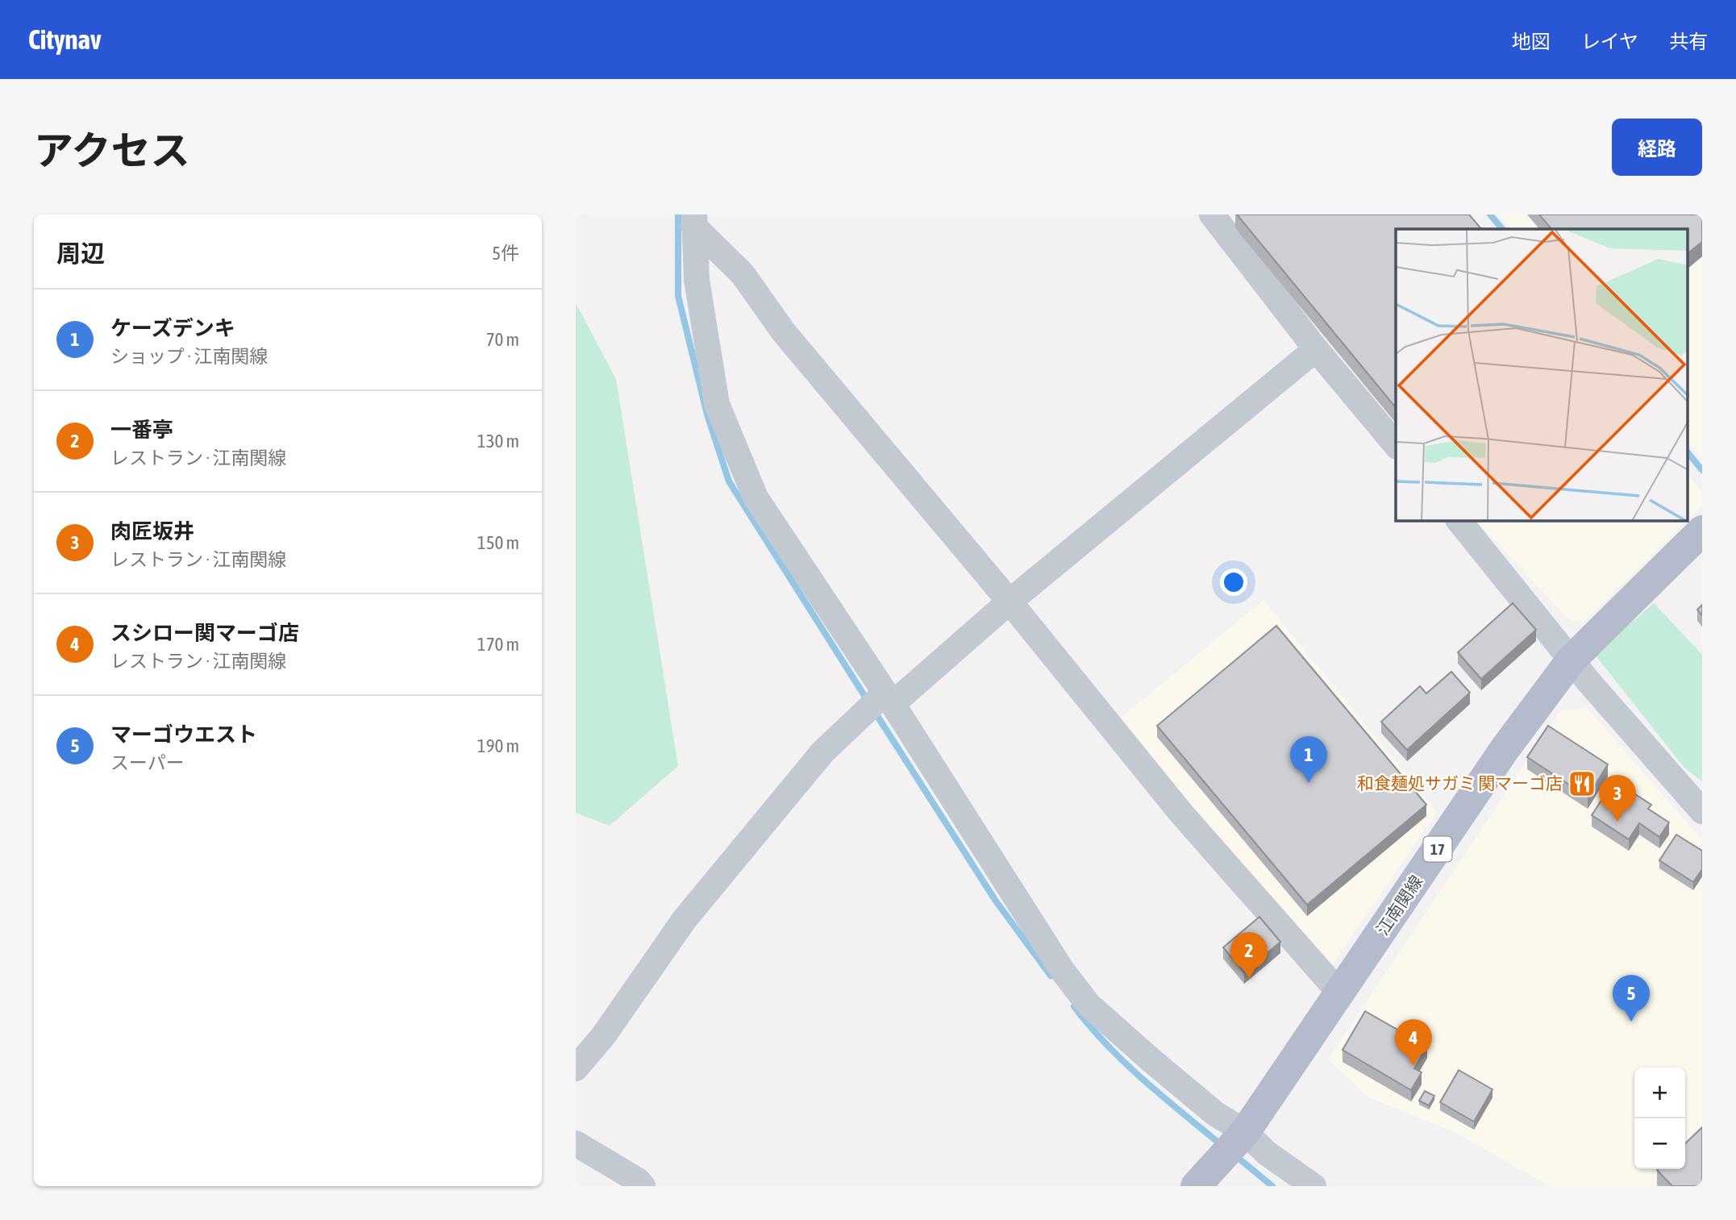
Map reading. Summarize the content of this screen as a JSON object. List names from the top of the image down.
{
  "streets": {
    "main road": ["17", "江南関線"]
  },
  "places": {
    "restaurant": ["和食麺処サガミ 関マーゴ店"]
  },
  "page": {
    "header": "Citynav",
    "nav": ["地図", "レイヤ", "共有"],
    "title": "アクセス",
    "buttons": "経路",
    "heading": ["周辺", "5件"],
    "list": [
      {
        "mark": "1",
        "name": "ケーズデンキ",
        "note": "ショップ · 江南関線",
        "value": "70 m"
      },
      {
        "mark": "2",
        "name": "一番亭",
        "note": "レストラン · 江南関線",
        "value": "130 m"
      },
      {
        "mark": "3",
        "name": "肉匠坂井",
        "note": "レストラン · 江南関線",
        "value": "150 m"
      },
      {
        "mark": "4",
        "name": "スシロー関マーゴ店",
        "note": "レストラン · 江南関線",
        "value": "170 m"
      },
      {
        "mark": "5",
        "name": "マーゴウエスト",
        "note": "スーパー",
        "value": "190 m"
      }
    ],
    "pins": [
      "1",
      "3",
      "2",
      "5",
      "4"
    ],
    "map_buttons": ["+", "−"]
  }
}
